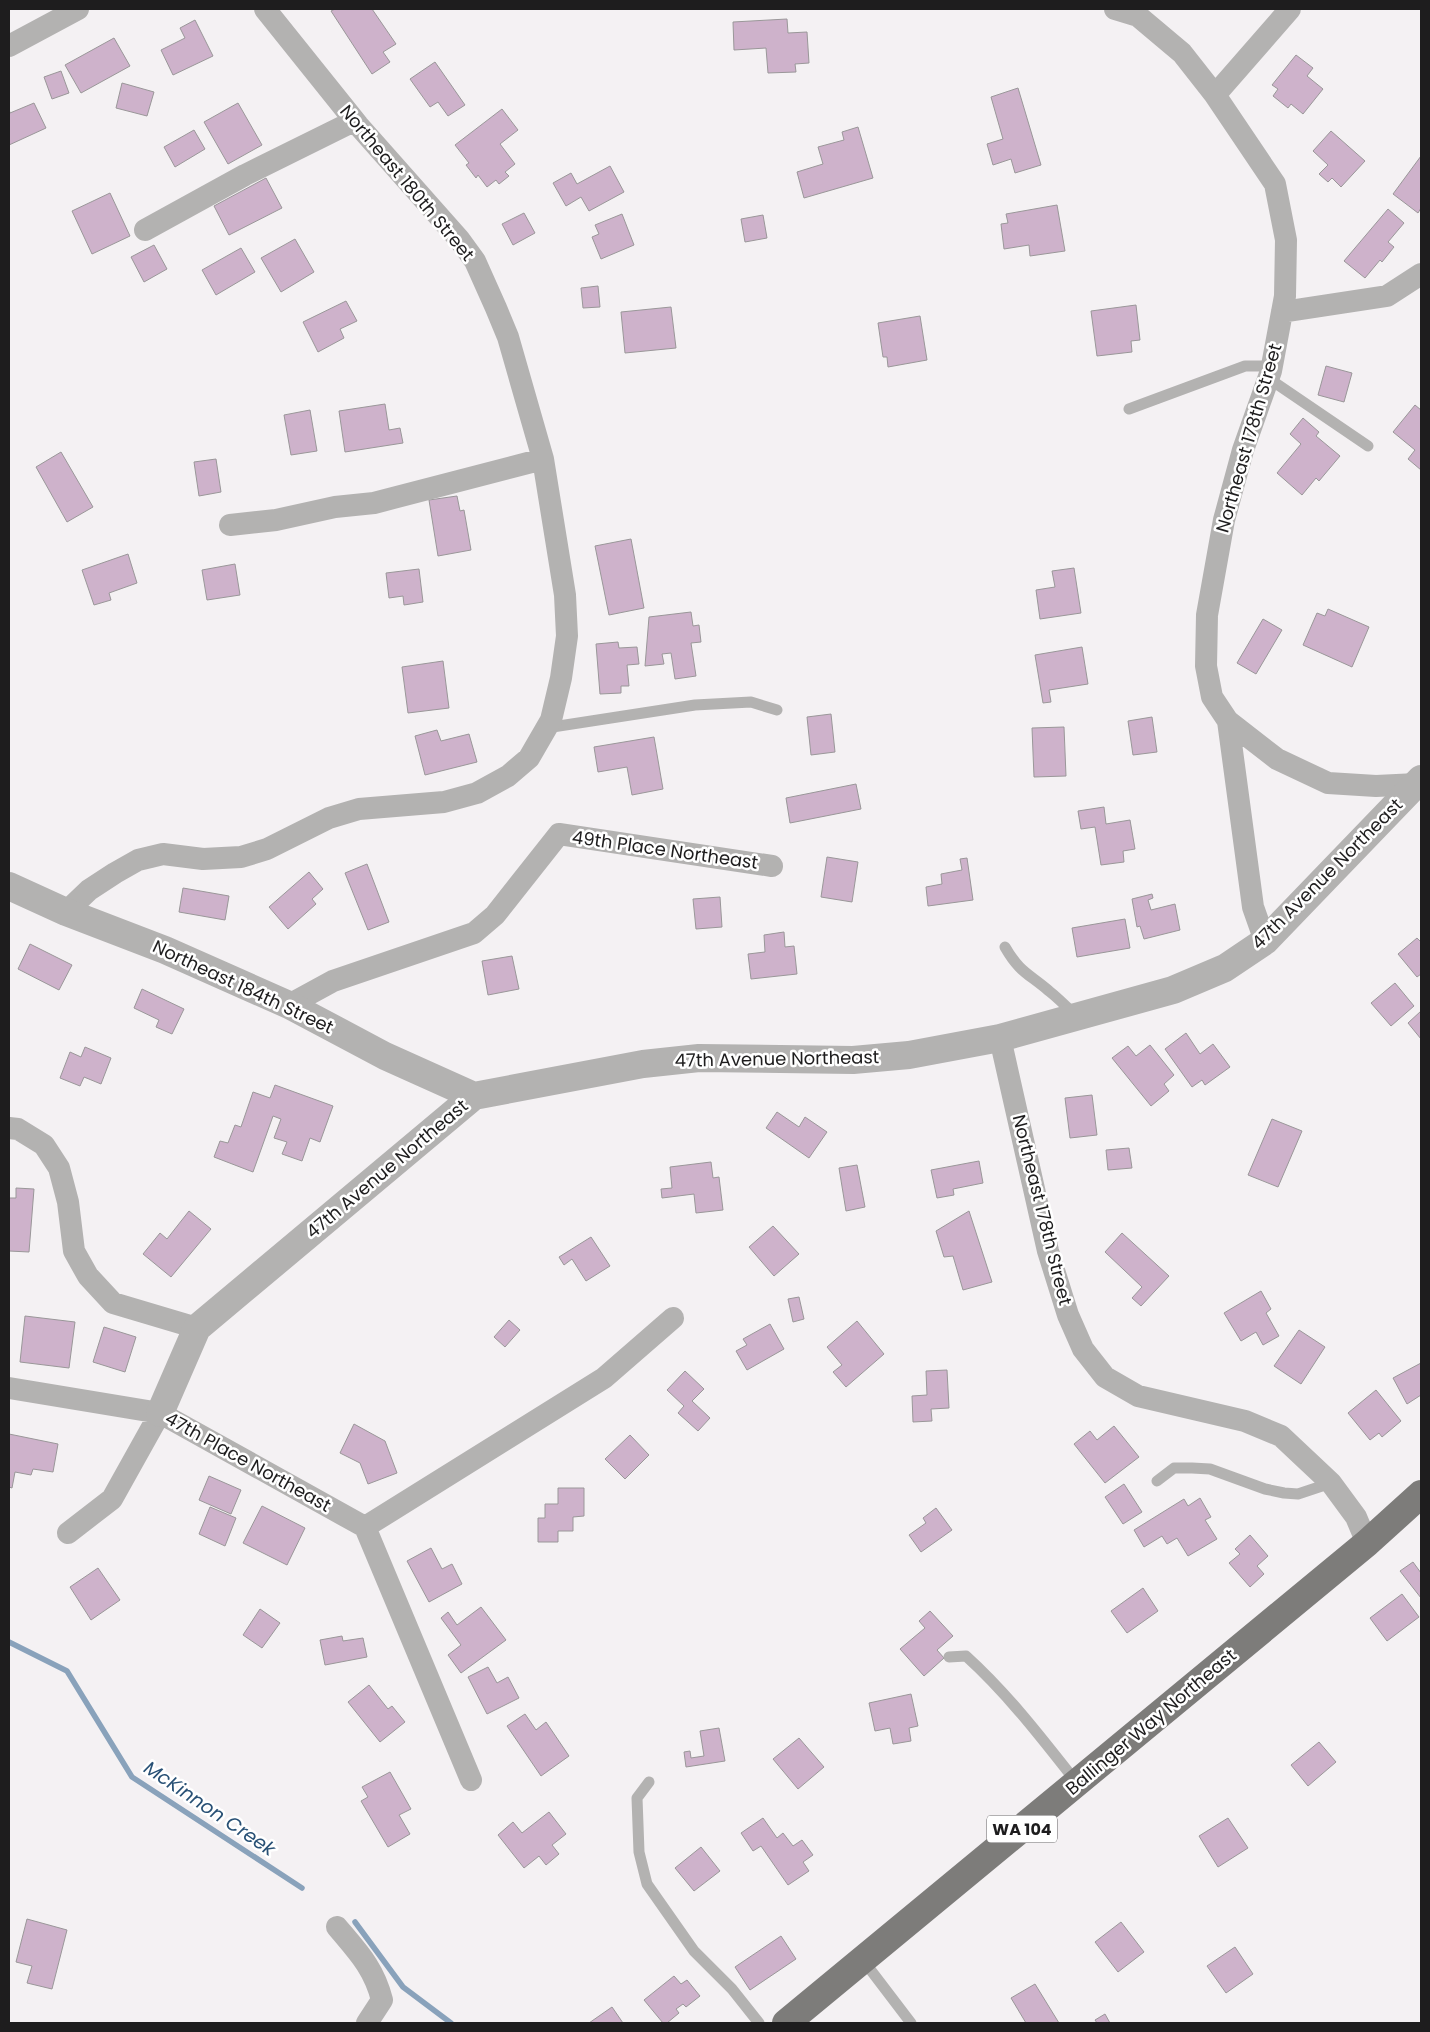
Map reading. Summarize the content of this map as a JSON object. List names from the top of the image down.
{
  "streets": {
    "main road": ["Ballinger Way Northeast", "WA 104"],
    "street": [
      "Northeast 180th Street",
      "Northeast 178th Street",
      "49th Place Northeast",
      "47th Avenue Northeast",
      "Northeast 184th Street",
      "47th Place Northeast"
    ]
  },
  "crossings": [
    ["Northeast 180th Street", "Northeast 184th Street"],
    ["Northeast 178th Street", "47th Avenue Northeast"],
    ["Northeast 178th Street", "Ballinger Way Northeast"],
    ["49th Place Northeast", "Northeast 184th Street"],
    ["47th Avenue Northeast", "Northeast 184th Street"],
    ["47th Avenue Northeast", "47th Place Northeast"]
  ],
  "water": ["McKinnon Creek"]
}
